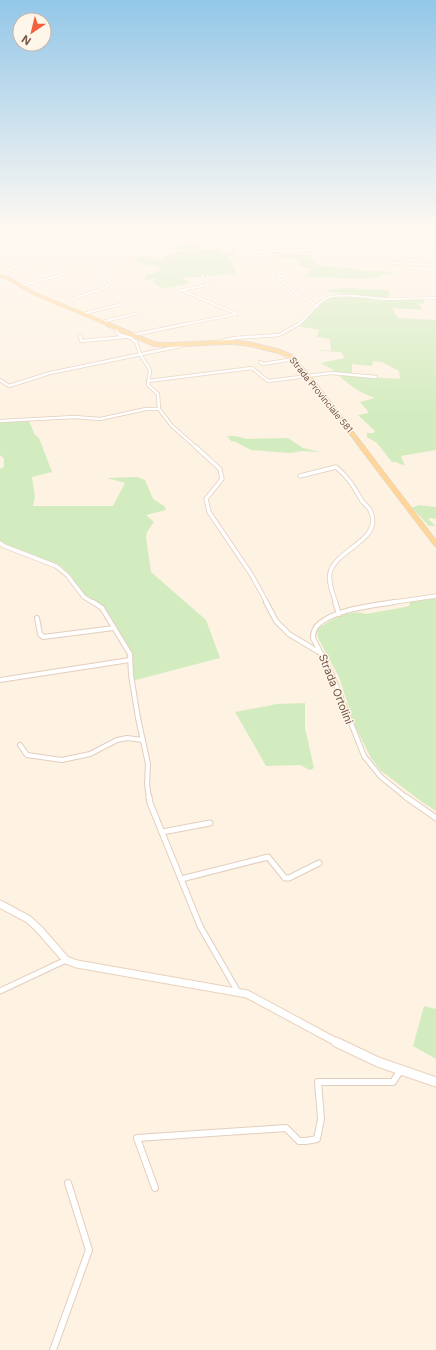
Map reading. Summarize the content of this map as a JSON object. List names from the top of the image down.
{
  "streets": {
    "main road": ["Strada Provinciale 581"],
    "street": ["Strada Ortolini"]
  },
  "north": "bottom left"
}
